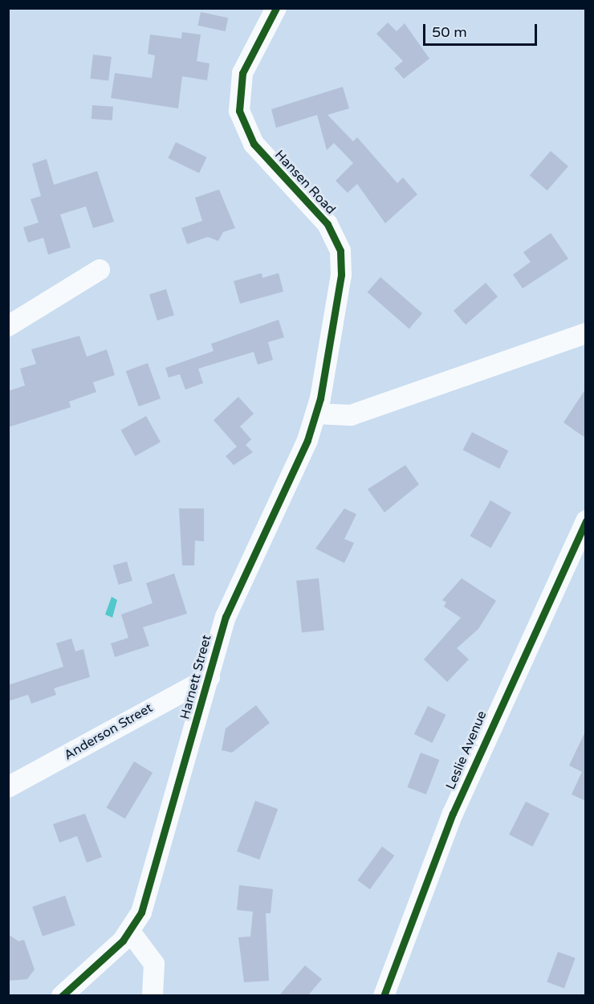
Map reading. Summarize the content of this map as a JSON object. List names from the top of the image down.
{
  "streets": {
    "street": [
      "Hansen Road",
      "Harnett Street",
      "Anderson Street",
      "Leslie Avenue"
    ]
  },
  "crossings": [
    ["Hansen Road", "Harnett Street"],
    ["Harnett Street", "Anderson Street"]
  ],
  "scale_bar": "50 m"
}
